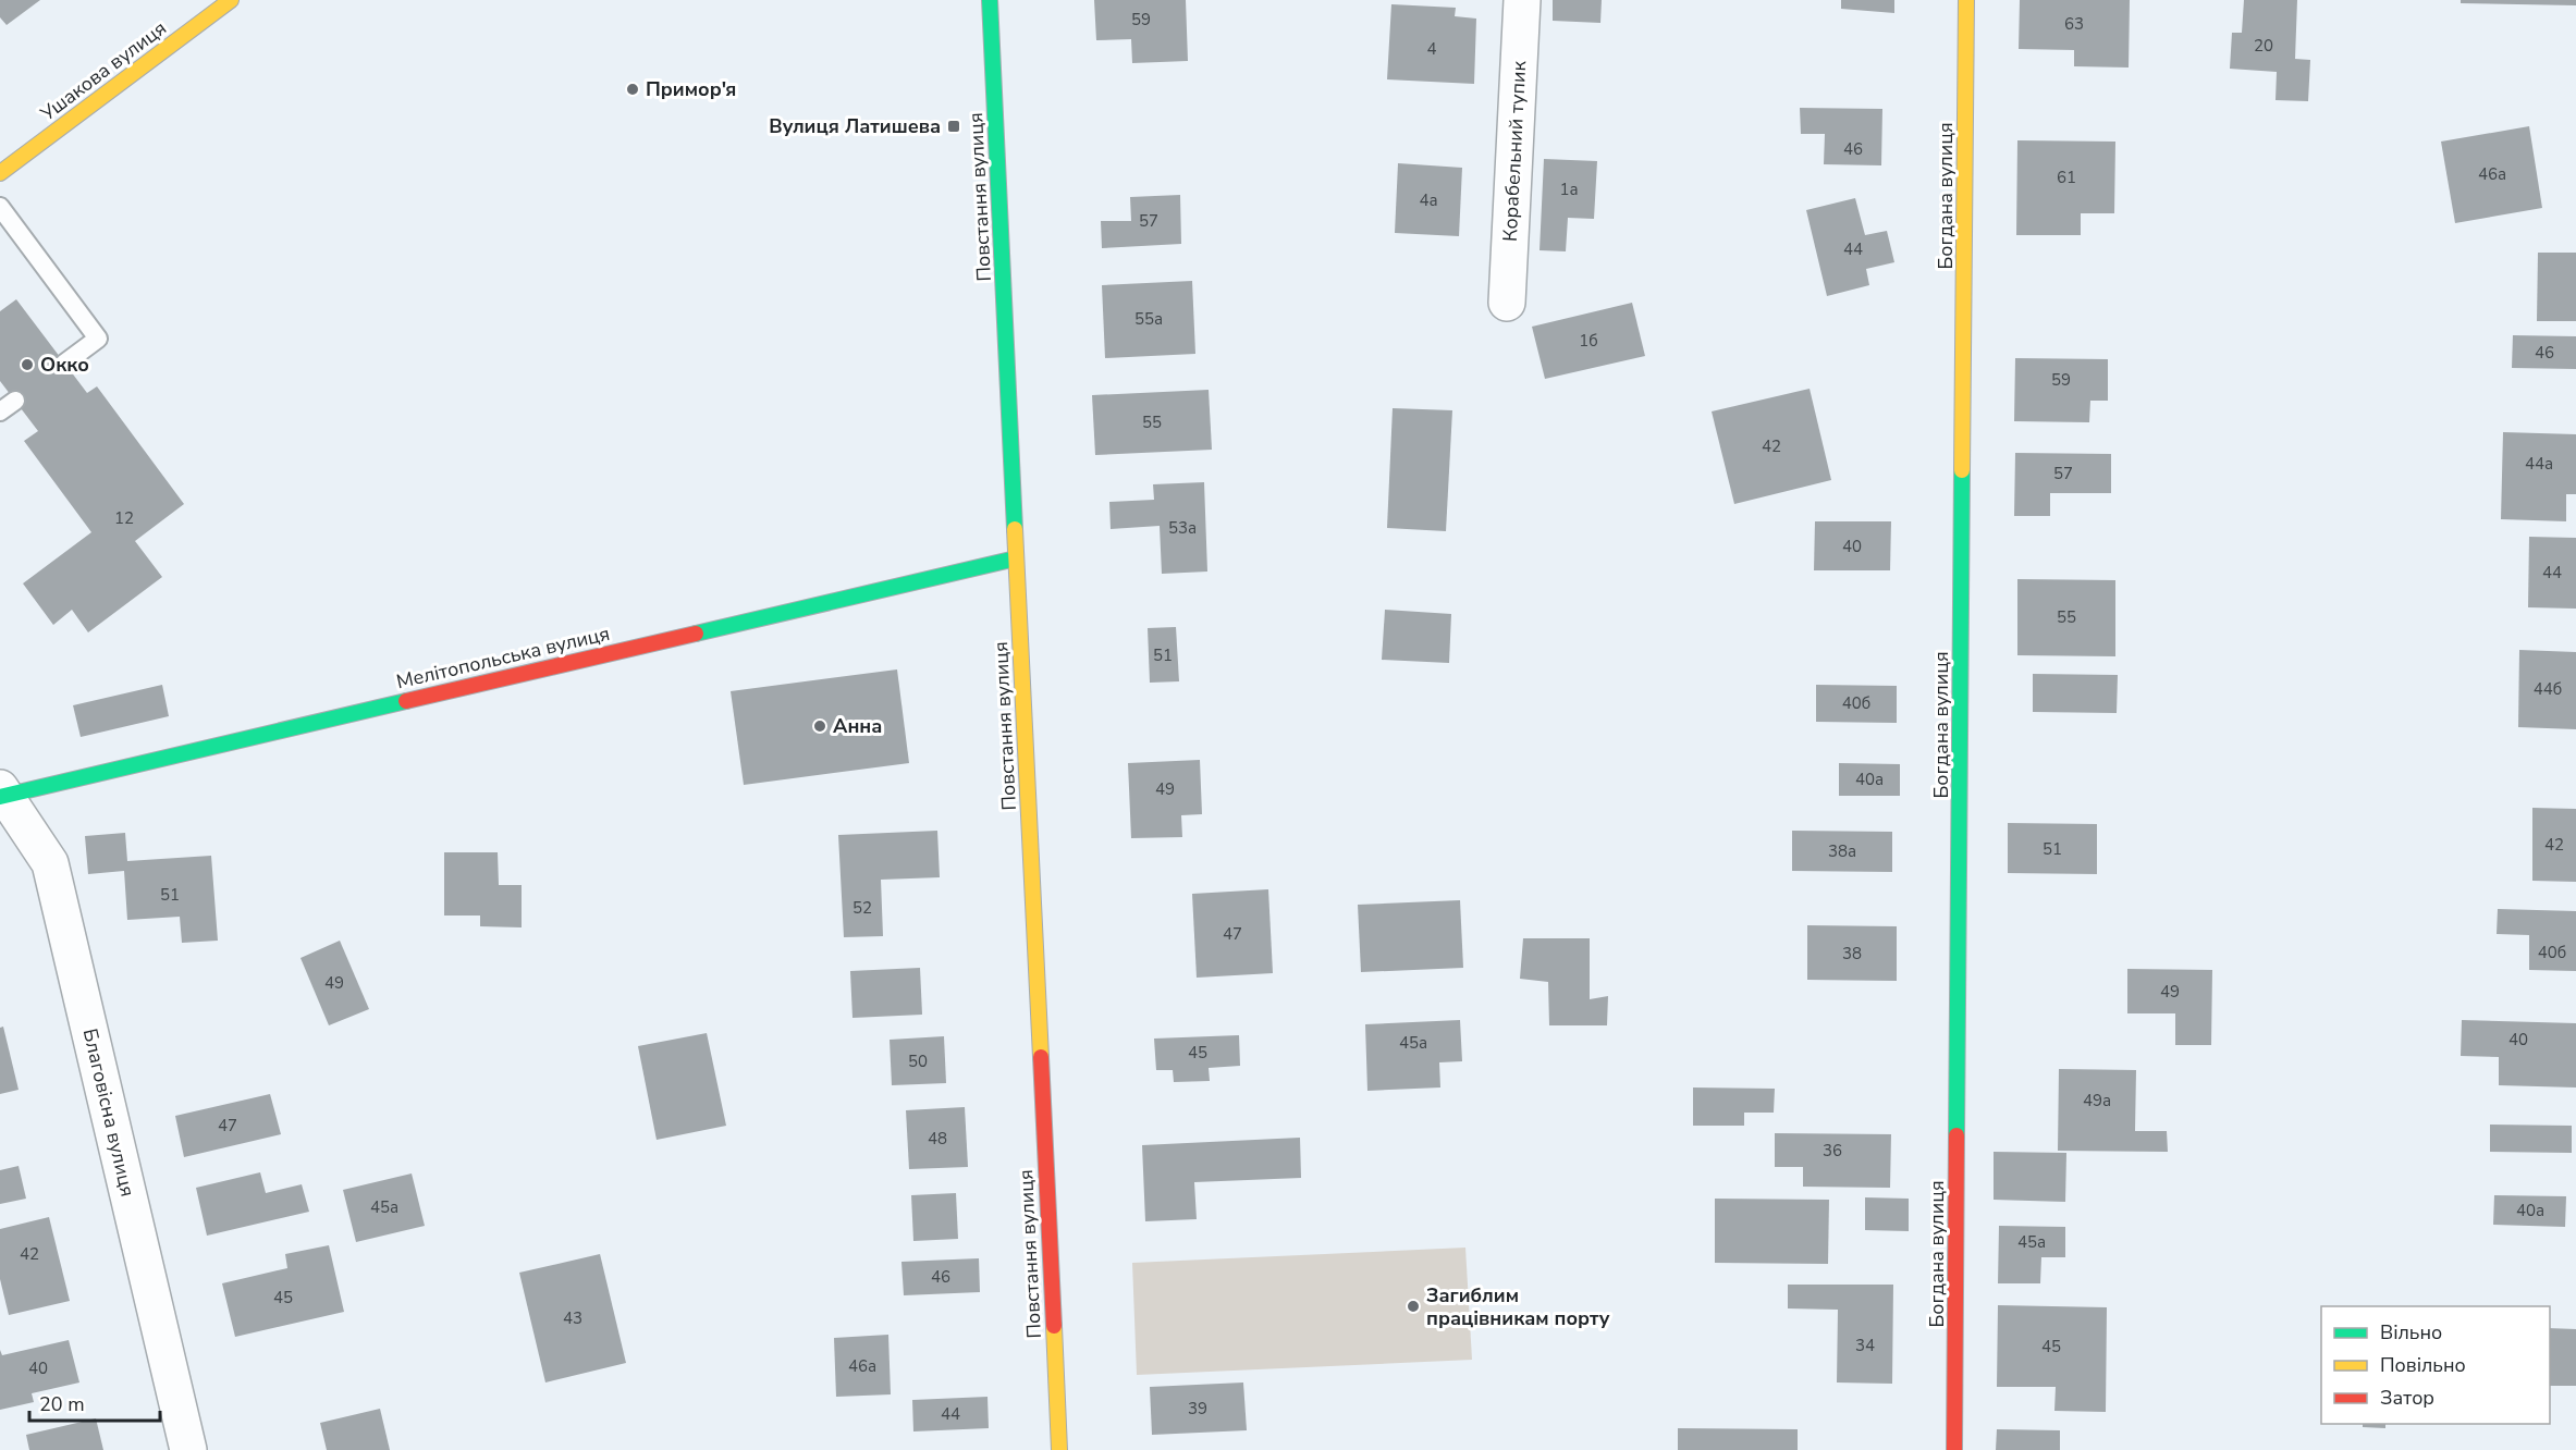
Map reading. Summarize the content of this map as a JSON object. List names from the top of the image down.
{
  "streets": {
    "street": [
      "Ушакова вулиця",
      "Корабельний тупик",
      "Богдана вулиця",
      "Повстання вулиця",
      "Мелітопольська вулиця",
      "Благовісна вулиця"
    ]
  },
  "crossings": [
    ["Повстання вулиця", "Мелітопольська вулиця"],
    ["Мелітопольська вулиця", "Благовісна вулиця"]
  ],
  "places": {
    "other": [
      "Примор'я",
      "Окко",
      "Анна",
      "Загиблим працівникам порту"
    ],
    "transit": ["Вулиця Латишева"]
  },
  "house_numbers": [
    "59",
    "63",
    "20",
    "4",
    "46",
    "46а",
    "61",
    "1а",
    "4а",
    "57",
    "44",
    "55а",
    "1б",
    "46",
    "59",
    "55",
    "42",
    "44а",
    "57",
    "12",
    "53а",
    "40",
    "44",
    "55",
    "51",
    "44б",
    "40б",
    "40а",
    "49",
    "42",
    "51",
    "38а",
    "51",
    "52",
    "47",
    "40б",
    "38",
    "49",
    "49",
    "40",
    "45а",
    "45",
    "50",
    "49а",
    "47",
    "48",
    "36",
    "45а",
    "40а",
    "45а",
    "42",
    "46",
    "45",
    "43",
    "34",
    "45",
    "46а",
    "40",
    "39",
    "44"
  ],
  "legend": ["Вільно", "Повільно", "Затор"],
  "scale_bar": "20 m"
}
